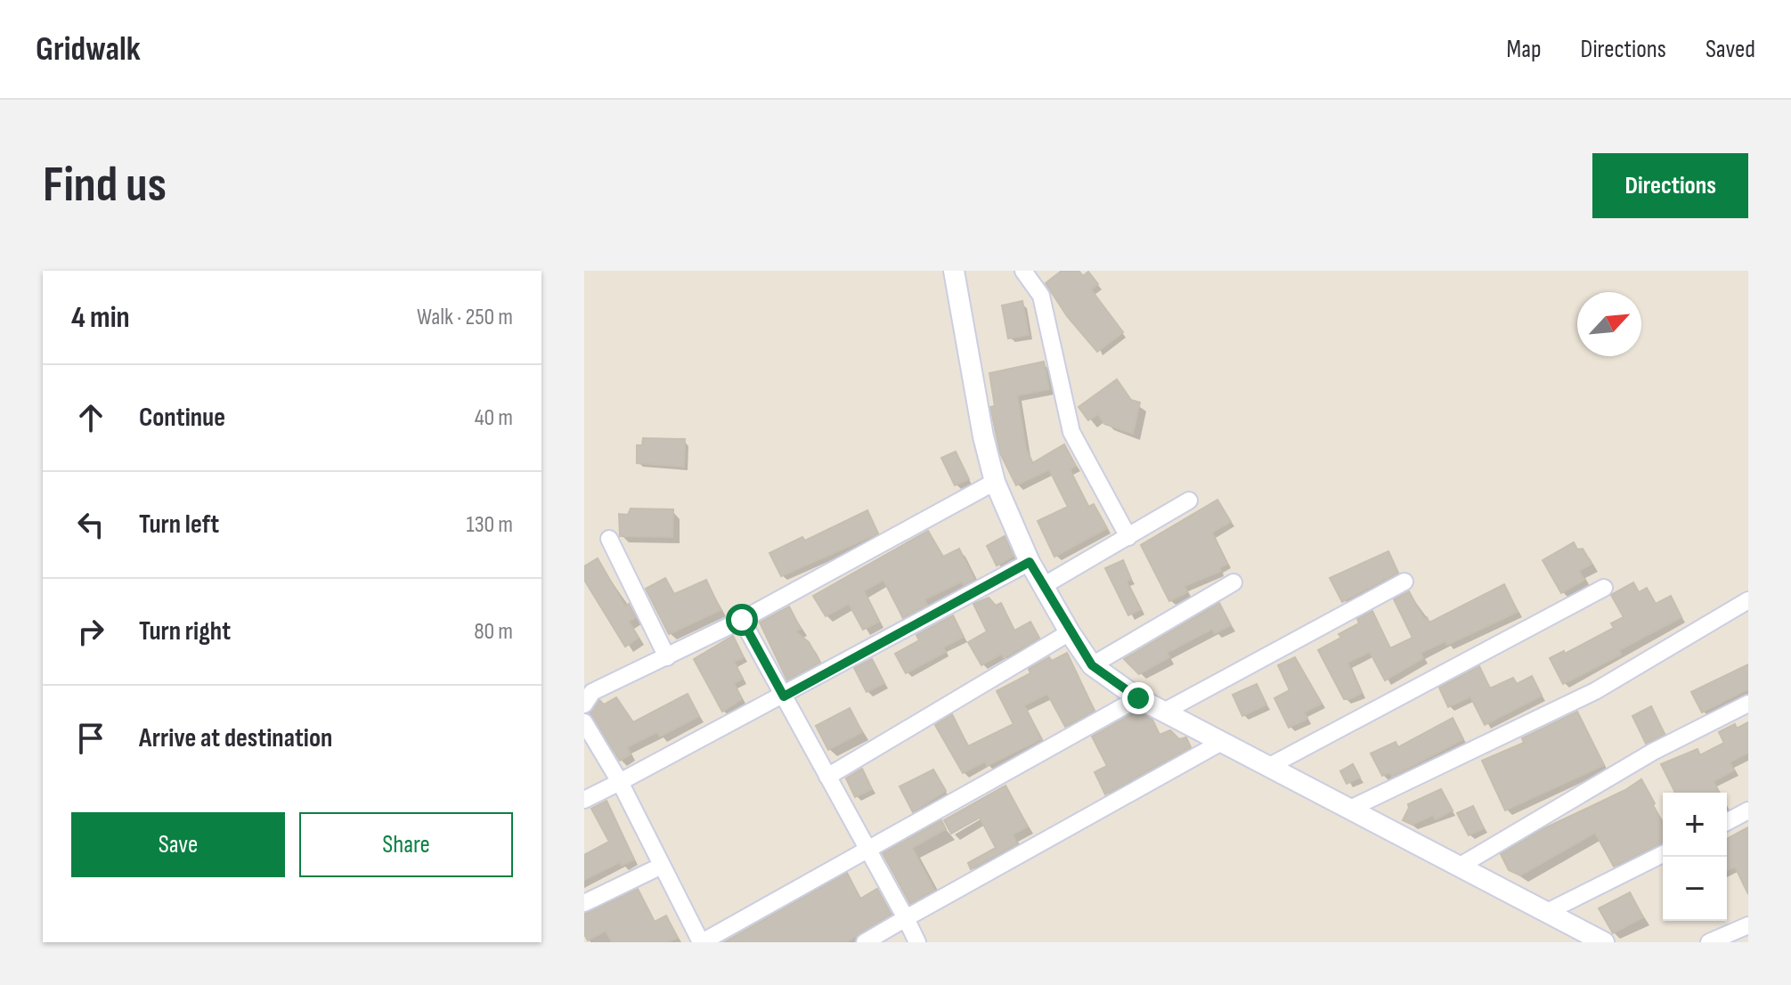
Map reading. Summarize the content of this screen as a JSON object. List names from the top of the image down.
{
  "north": "top right",
  "page": {
    "header": "Gridwalk",
    "nav": ["Map", "Directions", "Saved"],
    "buttons": [
      "Directions",
      ["Save", "Share"]
    ],
    "title": "Find us",
    "heading": ["4 min", "Walk · 250 m"],
    "list": [
      ["Continue", "40 m"],
      ["Turn left", "130 m"],
      ["Turn right", "80 m"],
      "Arrive at destination"
    ],
    "map_buttons": ["+", "−"]
  }
}
